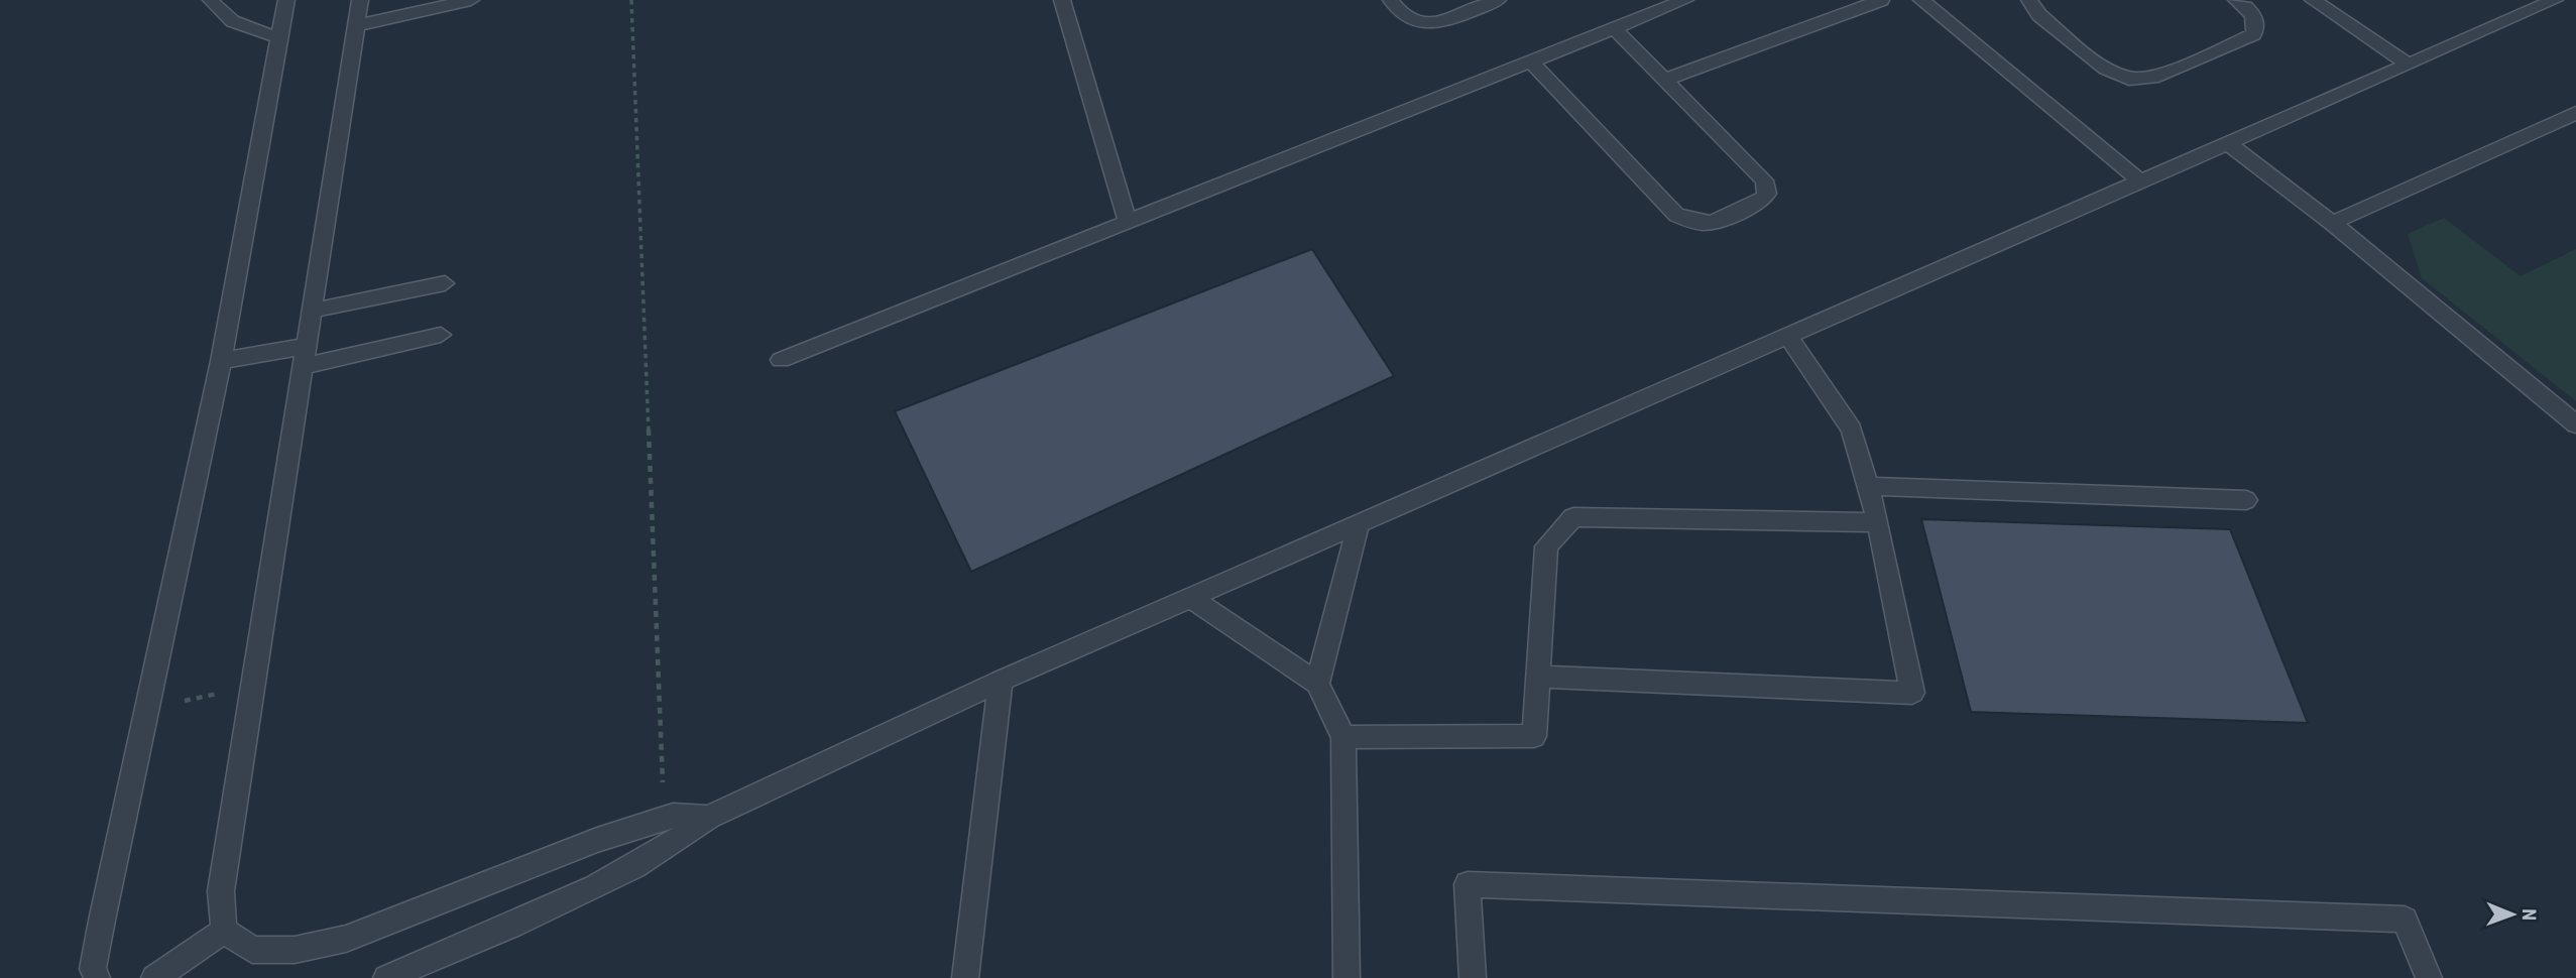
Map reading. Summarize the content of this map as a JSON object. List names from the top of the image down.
{
  "north": "right"
}
